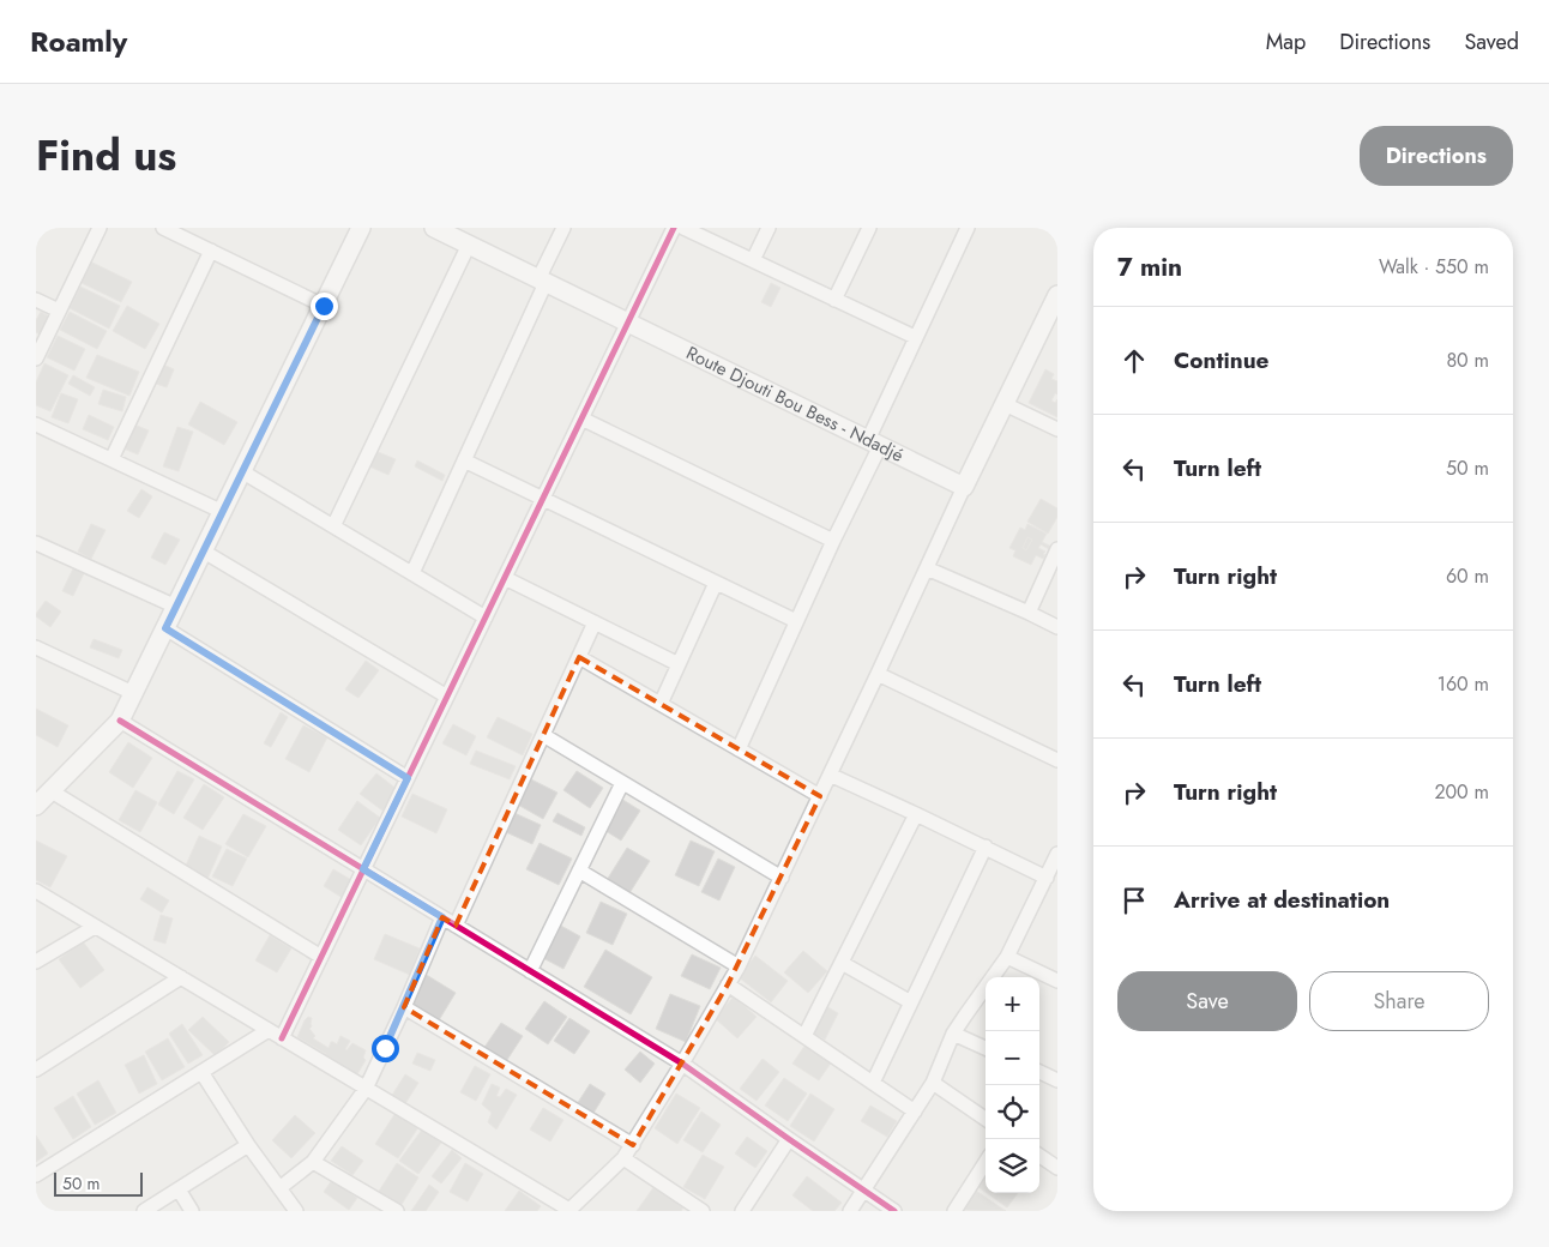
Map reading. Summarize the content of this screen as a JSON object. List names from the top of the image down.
{
  "streets": {
    "main road": ["Route Djouti Bou Bess - Ndadjé"]
  },
  "scale_bar": "50 m",
  "page": {
    "header": "Roamly",
    "nav": ["Map", "Directions", "Saved"],
    "title": "Find us",
    "buttons": [
      "Directions",
      ["Save", "Share"]
    ],
    "heading": ["7 min", "Walk · 550 m"],
    "list": [
      ["Continue", "80 m"],
      ["Turn left", "50 m"],
      ["Turn right", "60 m"],
      ["Turn left", "160 m"],
      ["Turn right", "200 m"],
      "Arrive at destination"
    ],
    "map_buttons": ["+", "−"],
    "scale": "50 m"
  }
}
